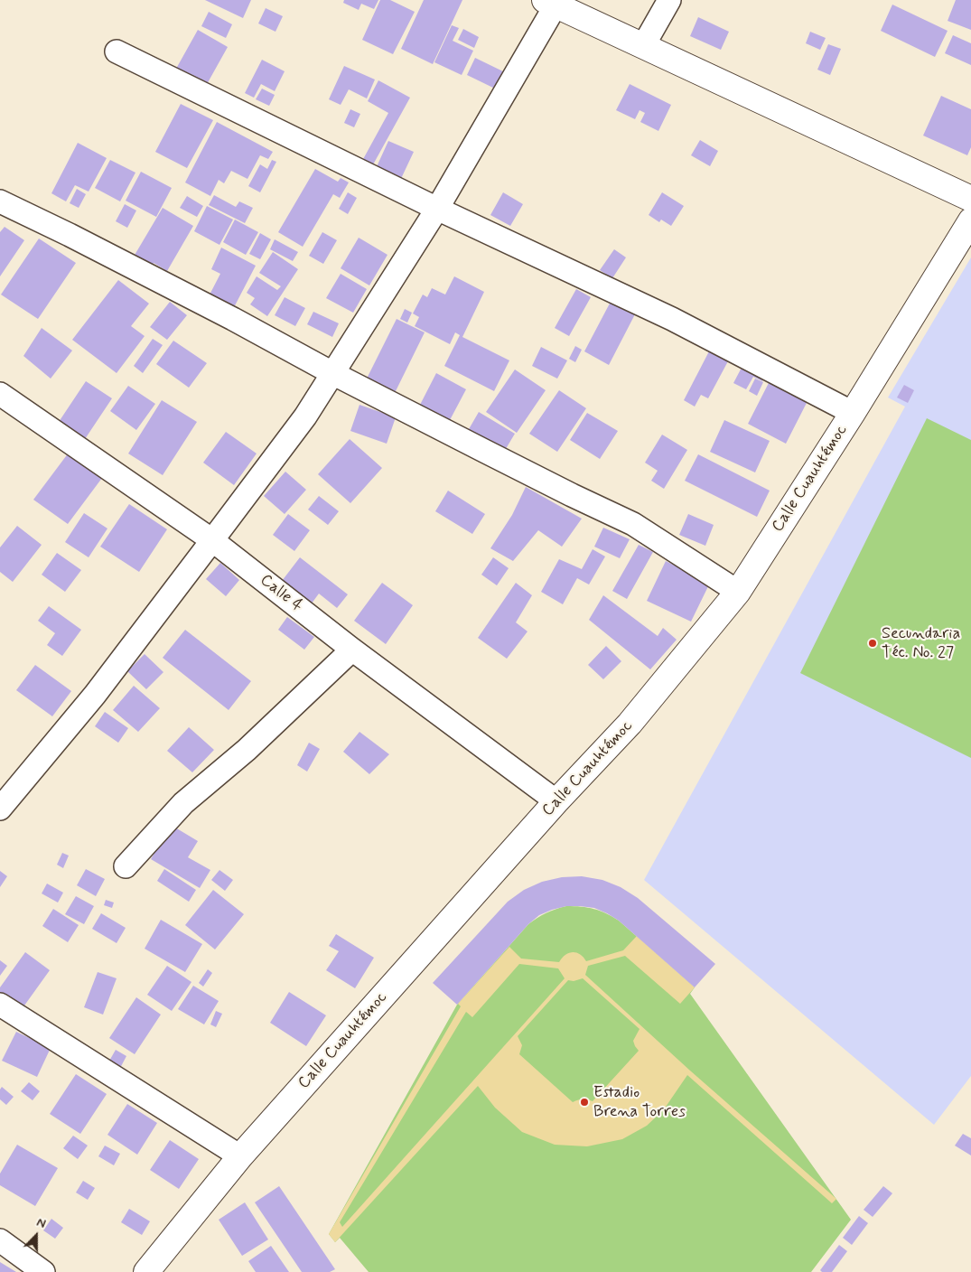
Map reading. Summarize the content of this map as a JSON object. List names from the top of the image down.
{
  "streets": {
    "main road": ["Calle Cuauhtémoc"],
    "street": ["Calle 4"]
  },
  "crossings": [
    ["Calle Cuauhtémoc", "Calle 4"]
  ],
  "places": ["Secundaria Téc. No. 27", "Estadio Brena Torres"],
  "north": "top"
}
